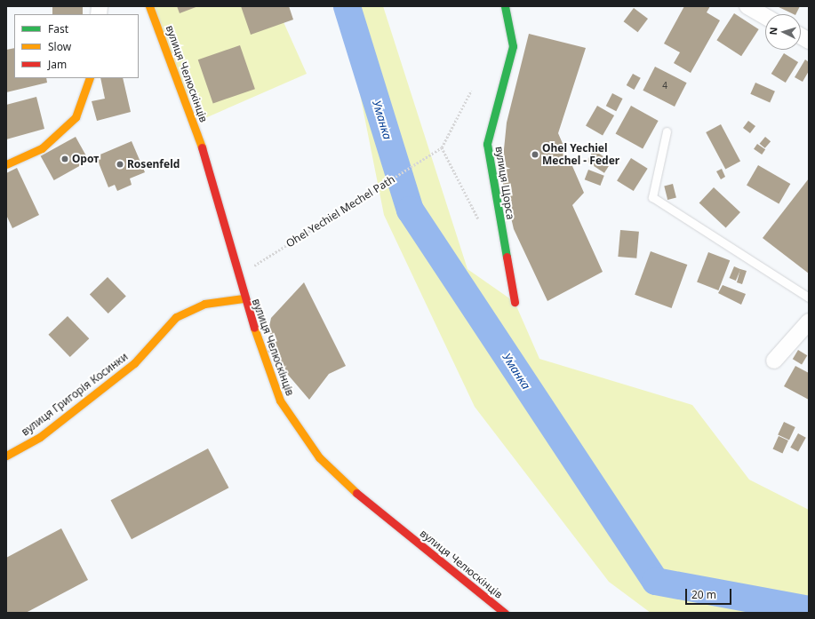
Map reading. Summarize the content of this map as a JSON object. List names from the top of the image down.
{
  "streets": {
    "main road": ["вулиця Челюскінців", "вулиця Щорса", "вулиця Григорія Косинки"],
    "path": ["Ohel Yechiel Mechel Path"]
  },
  "crossings": [
    ["вулиця Челюскінців", "Ohel Yechiel Mechel Path"],
    ["вулиця Челюскінців", "вулиця Григорія Косинки"]
  ],
  "water": ["Уманка"],
  "places": ["Ohel Yechiel Mechel - Feder", "Орот", "Rosenfeld"],
  "house_numbers": ["4"],
  "legend": ["Fast", "Slow", "Jam"],
  "scale_bar": "20 m",
  "north": "left"
}
